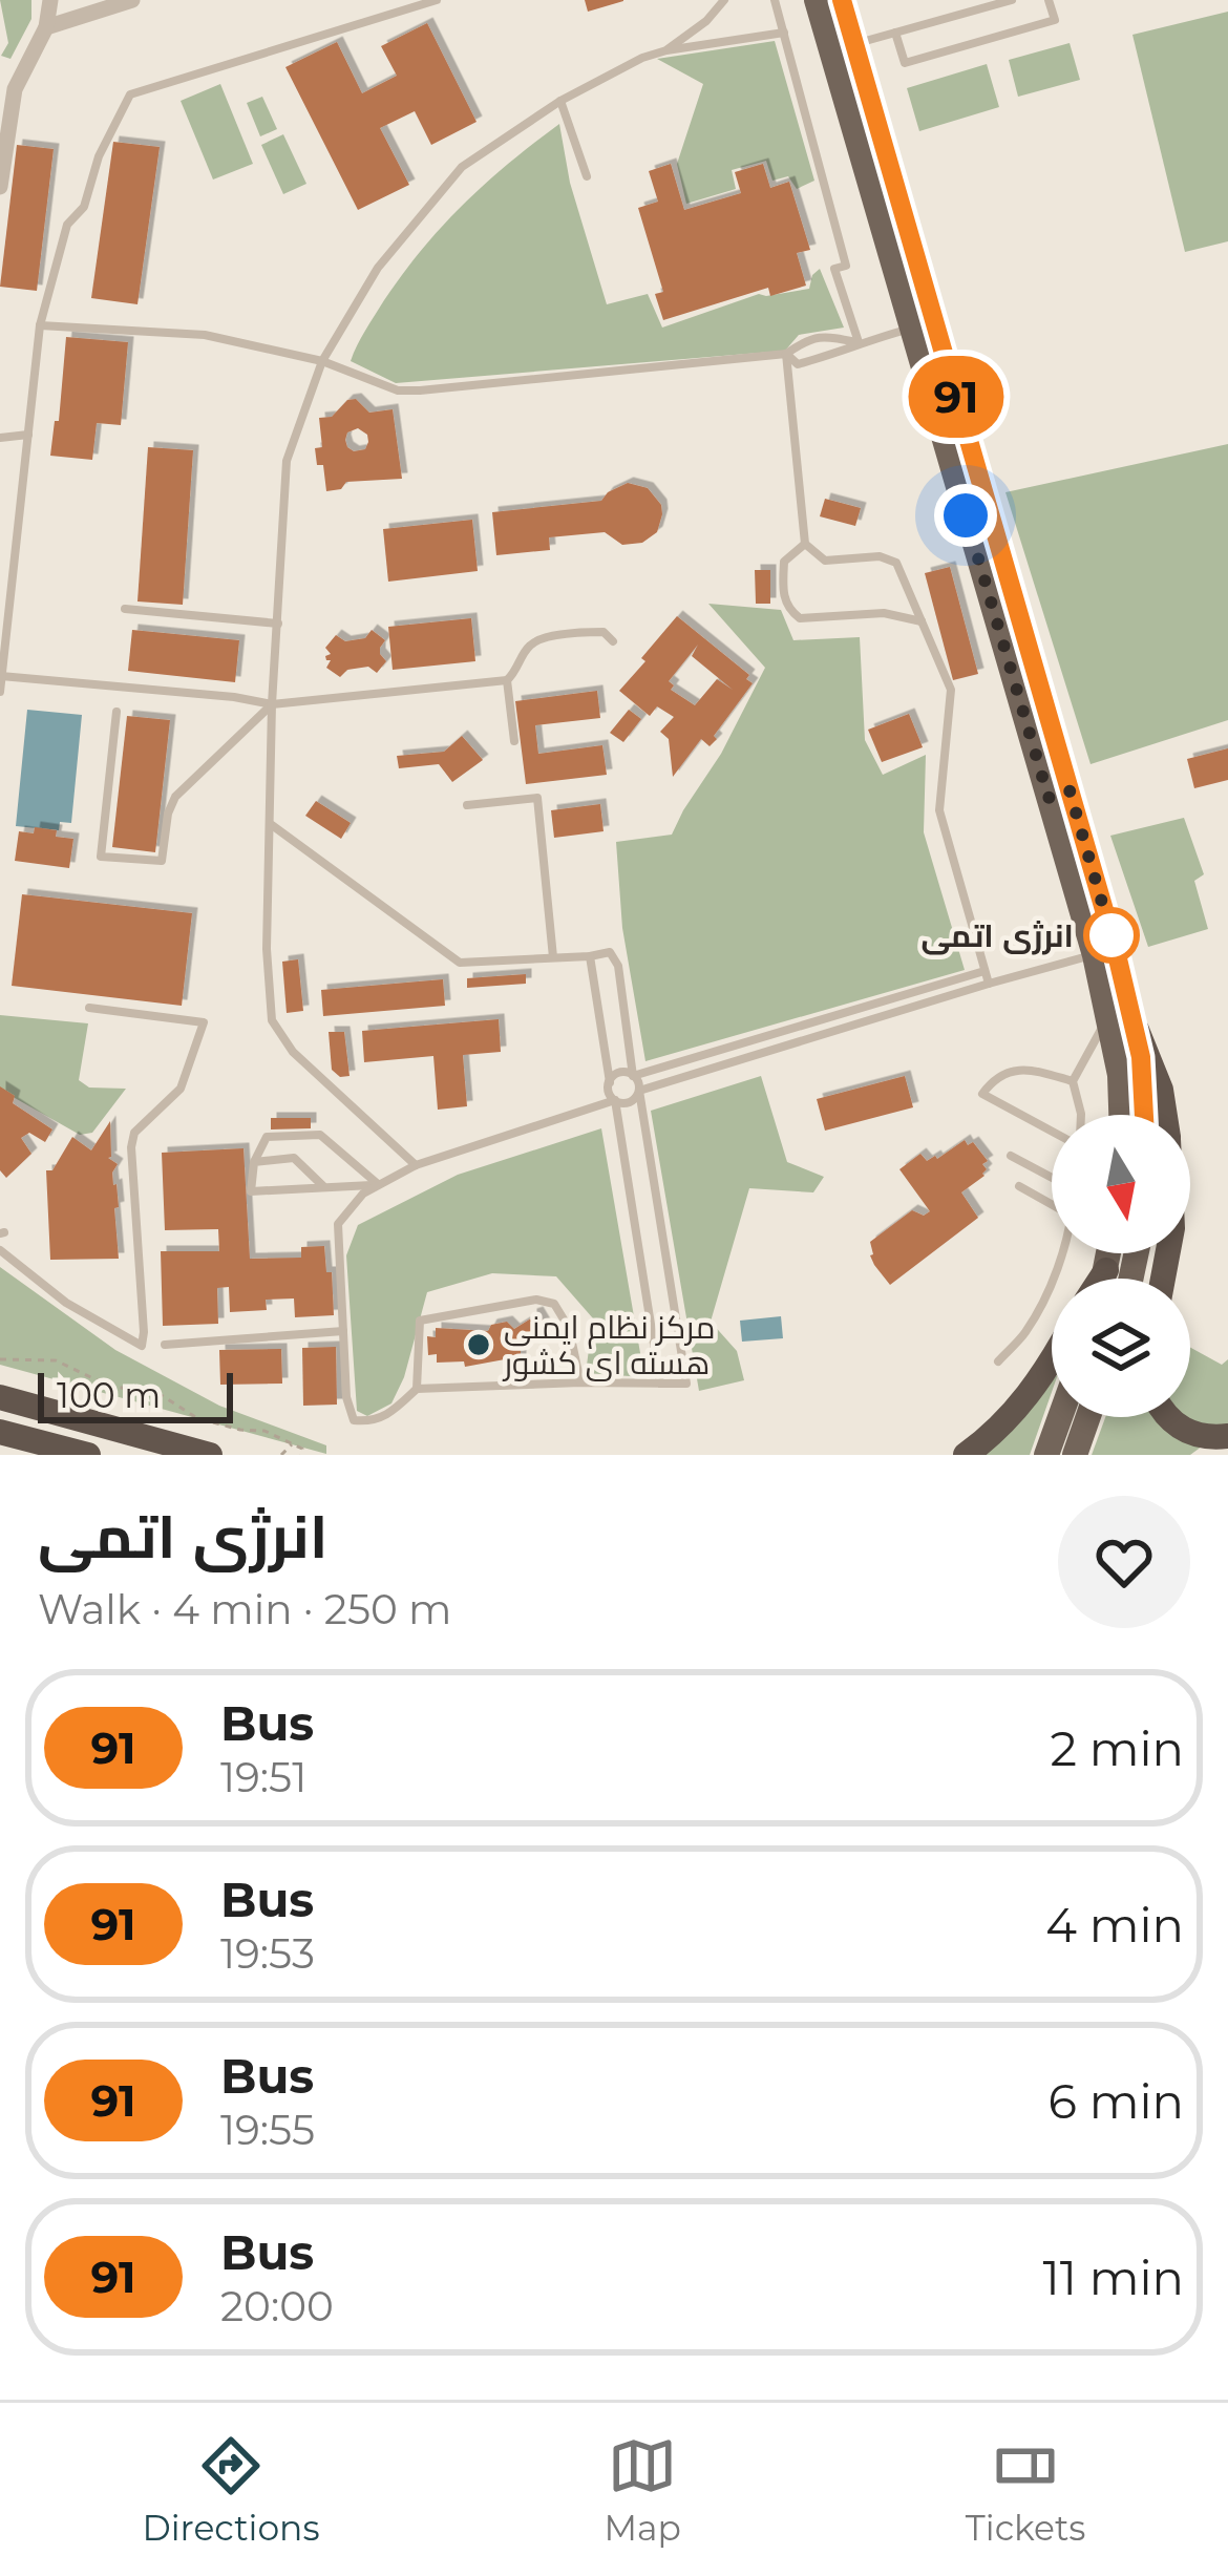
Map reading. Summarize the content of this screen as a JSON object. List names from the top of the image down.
{
  "places": ["انرژی اتمی", "مرکز نظام ایمنی هسته ای کشور"],
  "lines": ["bus line 91"],
  "scale_bar": "100 m",
  "north": "bottom",
  "page": {
    "on_map": "91",
    "scale": "100 m",
    "heading": ["انرژی اتمی", "Walk · 4 min · 250 m"],
    "list": [
      {
        "mark": "91",
        "name": "Bus",
        "note": "19:51",
        "value": "2 min"
      },
      {
        "mark": "91",
        "name": "Bus",
        "note": "19:53",
        "value": "4 min"
      },
      {
        "mark": "91",
        "name": "Bus",
        "note": "19:55",
        "value": "6 min"
      },
      {
        "mark": "91",
        "name": "Bus",
        "note": "20:00",
        "value": "11 min"
      }
    ],
    "tabs": ["Directions", "Map", "Tickets"]
  }
}
